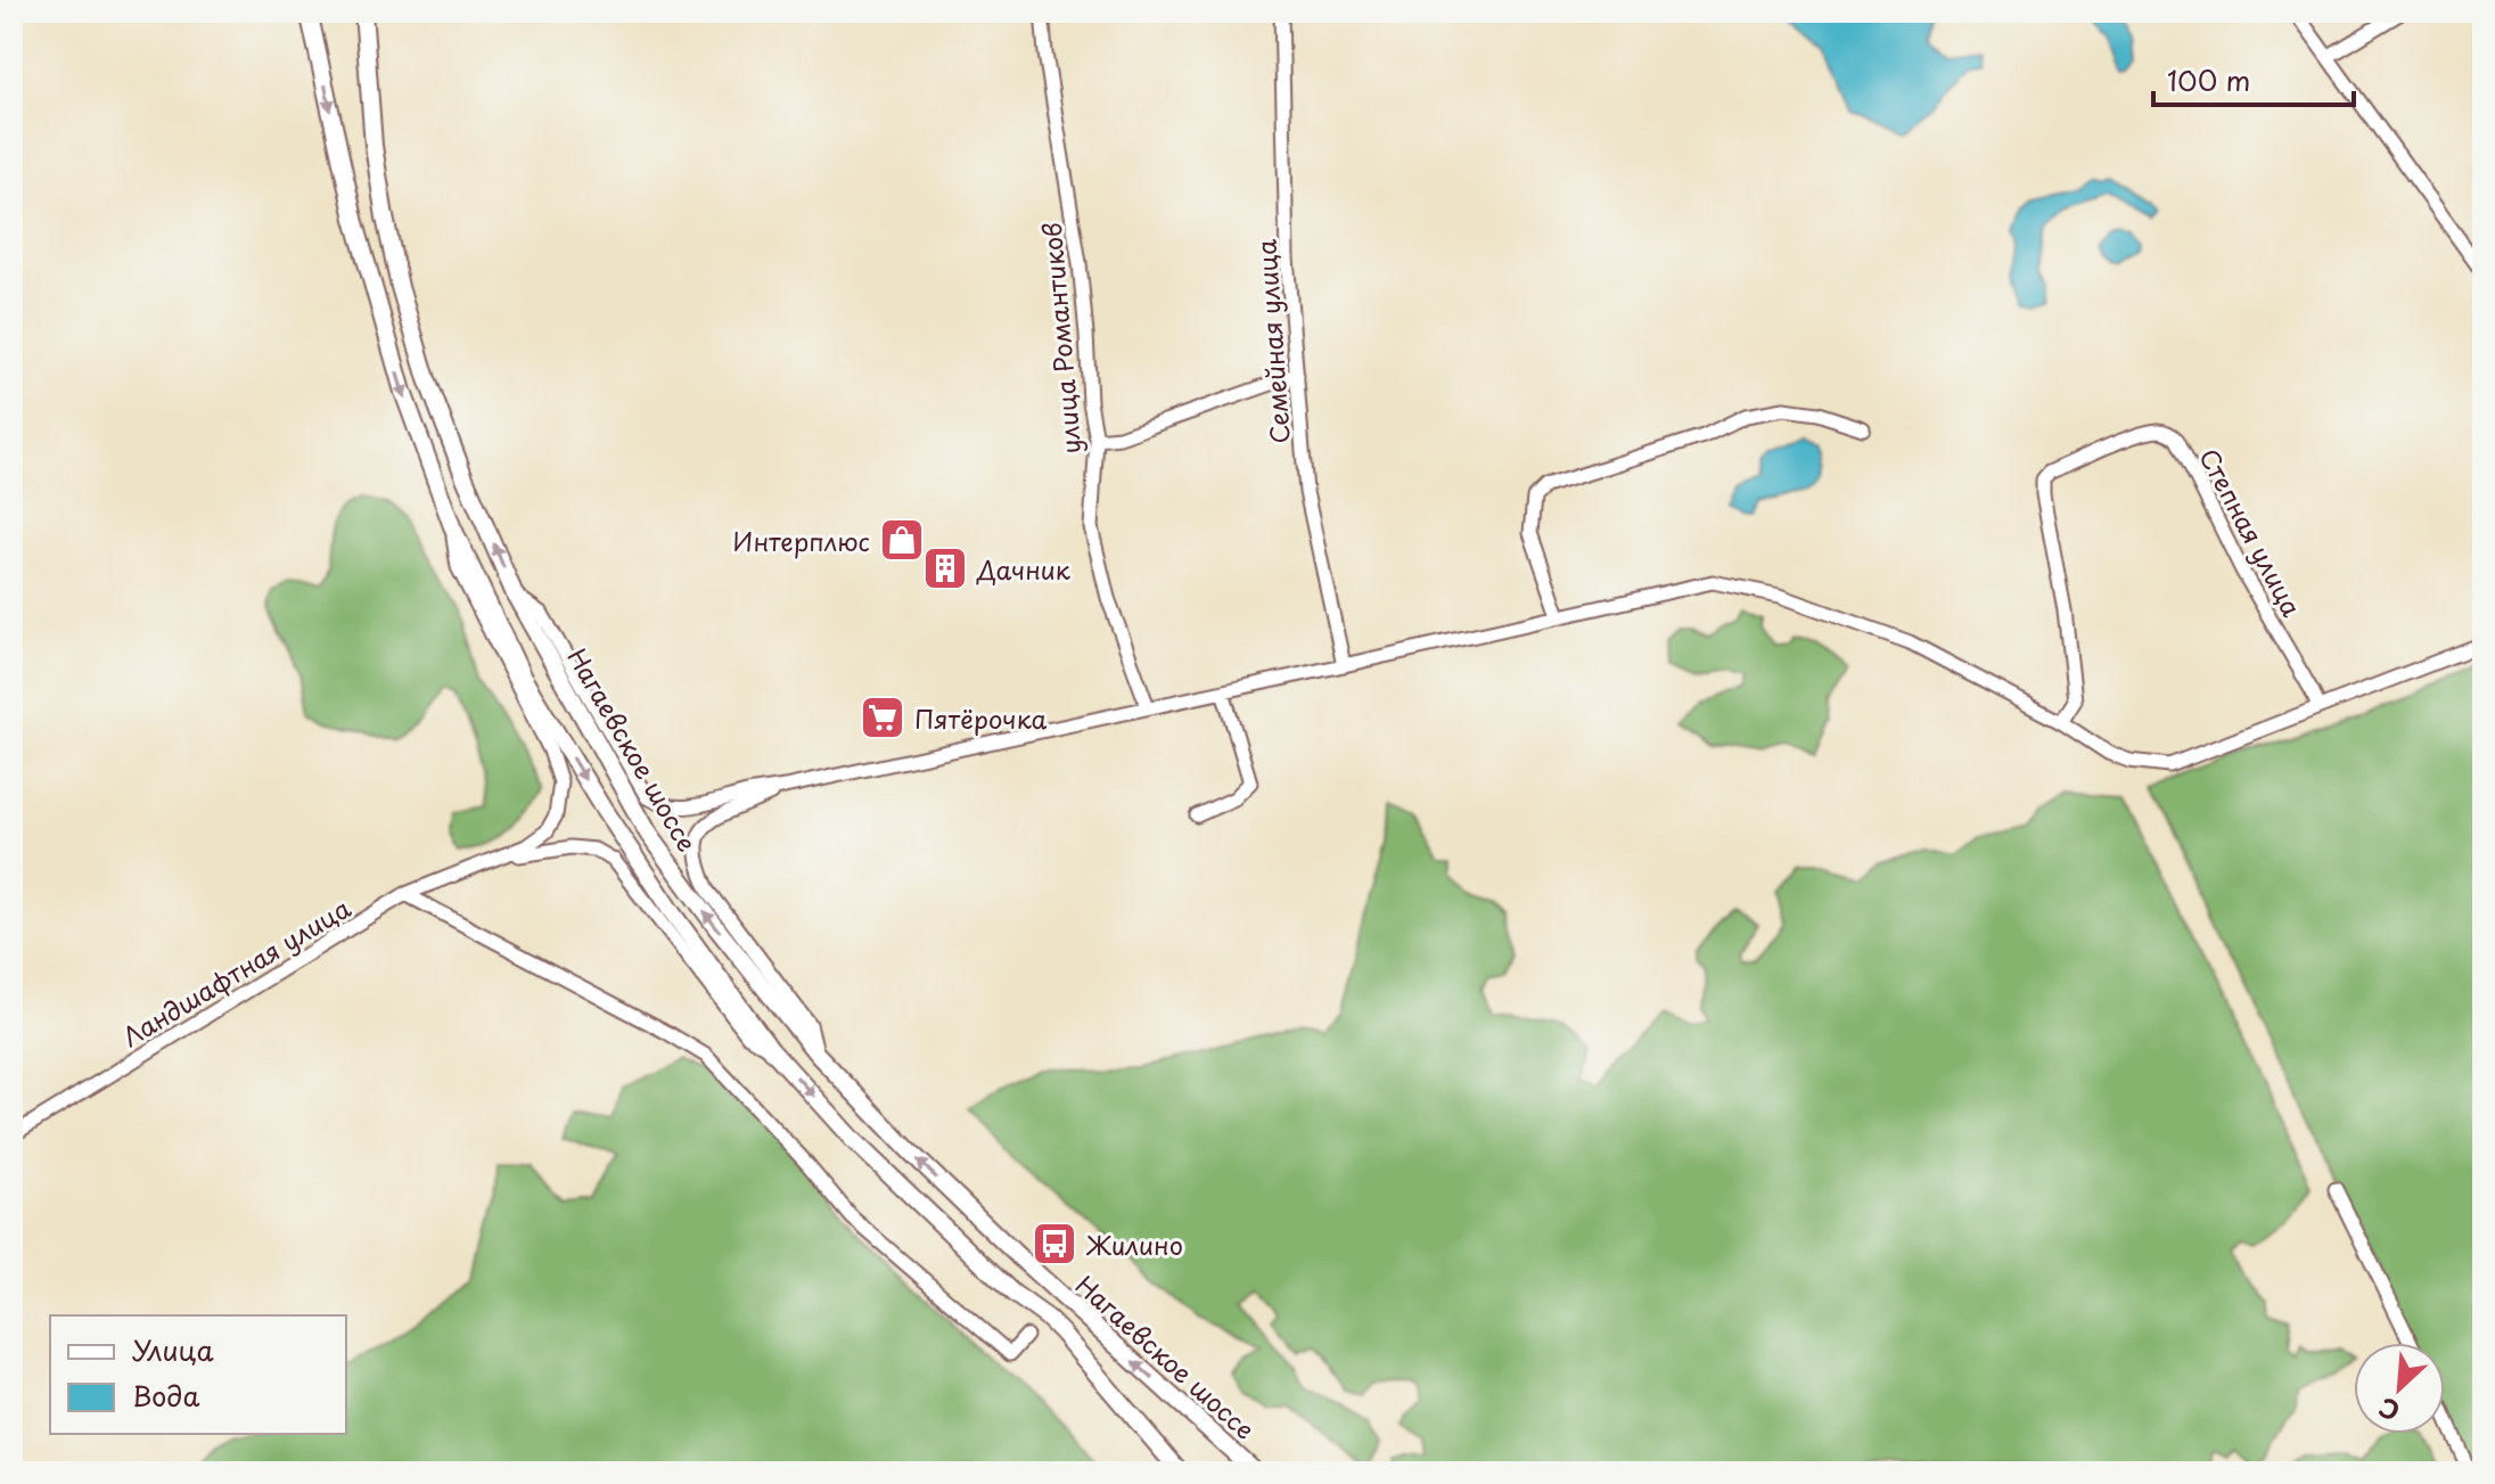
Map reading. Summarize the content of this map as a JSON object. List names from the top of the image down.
{
  "streets": {
    "main road": ["Нагаевское шоссе"],
    "street": [
      "улица Романтиков",
      "Семейная улица",
      "Степная улица",
      "Ландшафтная улица"
    ]
  },
  "places": {
    "shop": ["Интерплюс"],
    "building": ["Дачник"],
    "supermarket": ["Пятёрочка"],
    "bus stop": ["Жилино"]
  },
  "legend": ["Улица", "Вода"],
  "scale_bar": "100 m",
  "north": "bottom left"
}
